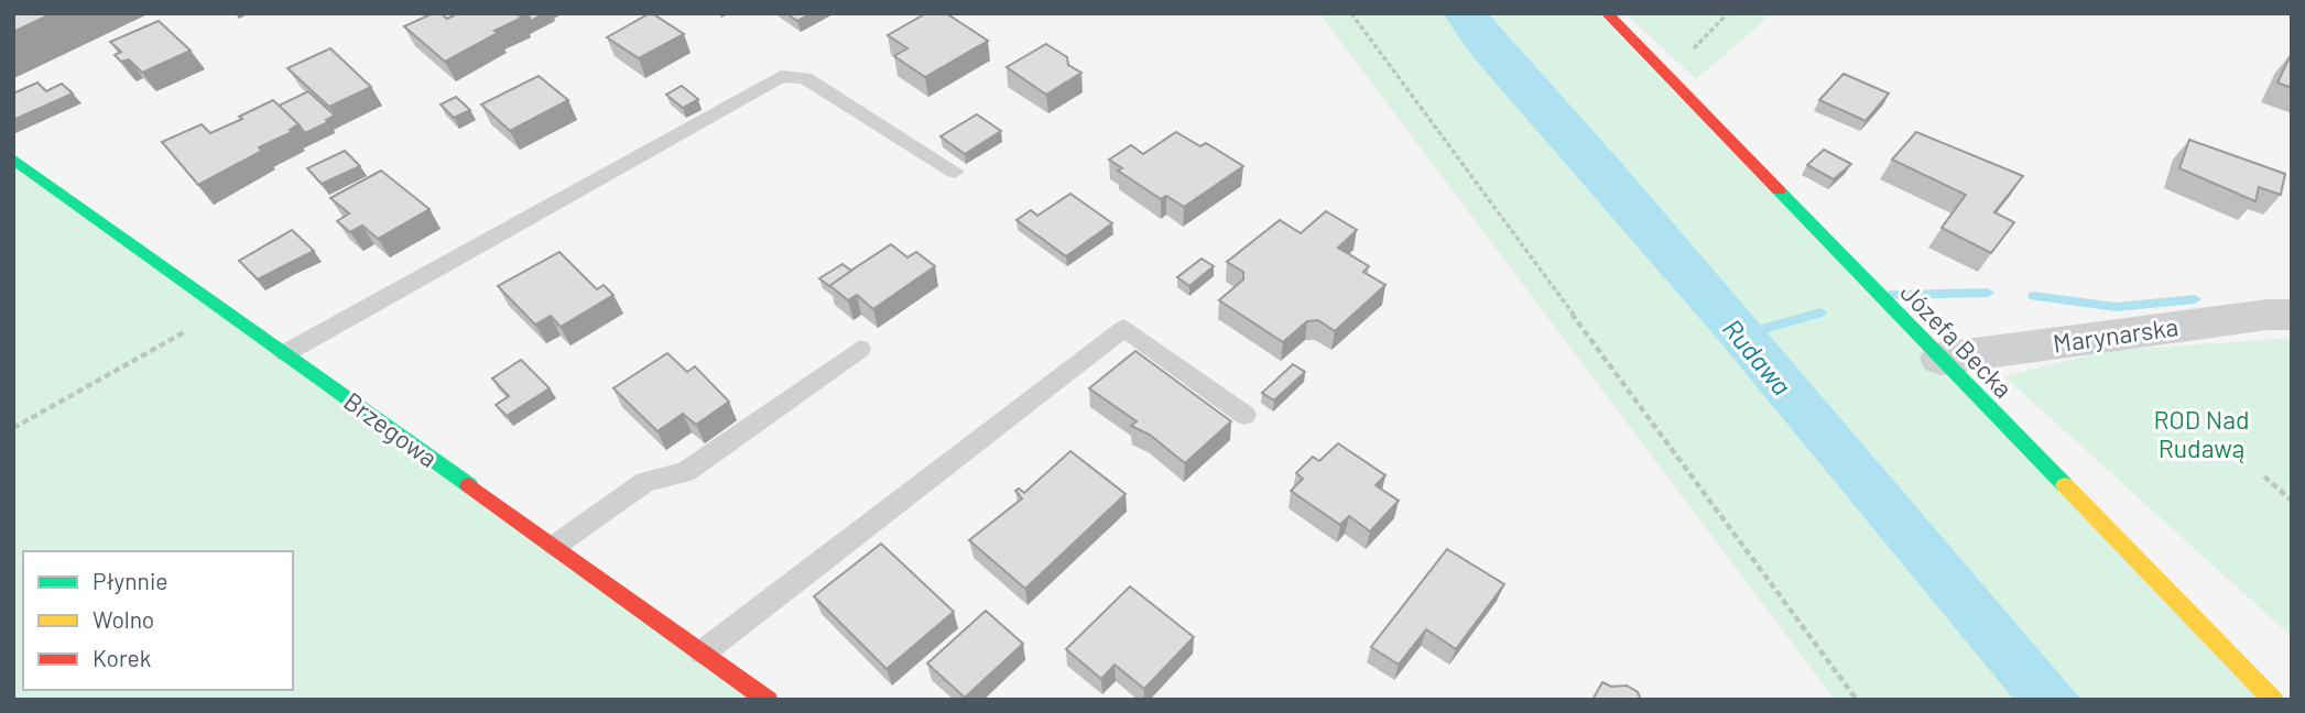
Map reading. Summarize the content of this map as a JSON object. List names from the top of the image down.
{
  "streets": {
    "street": ["Marynarska", "Józefa Becka", "Brzegowa"]
  },
  "crossings": [
    ["Marynarska", "Józefa Becka"]
  ],
  "water": ["Rudawa"],
  "parks": ["ROD Nad Rudawą"],
  "legend": ["Płynnie", "Wolno", "Korek"]
}
